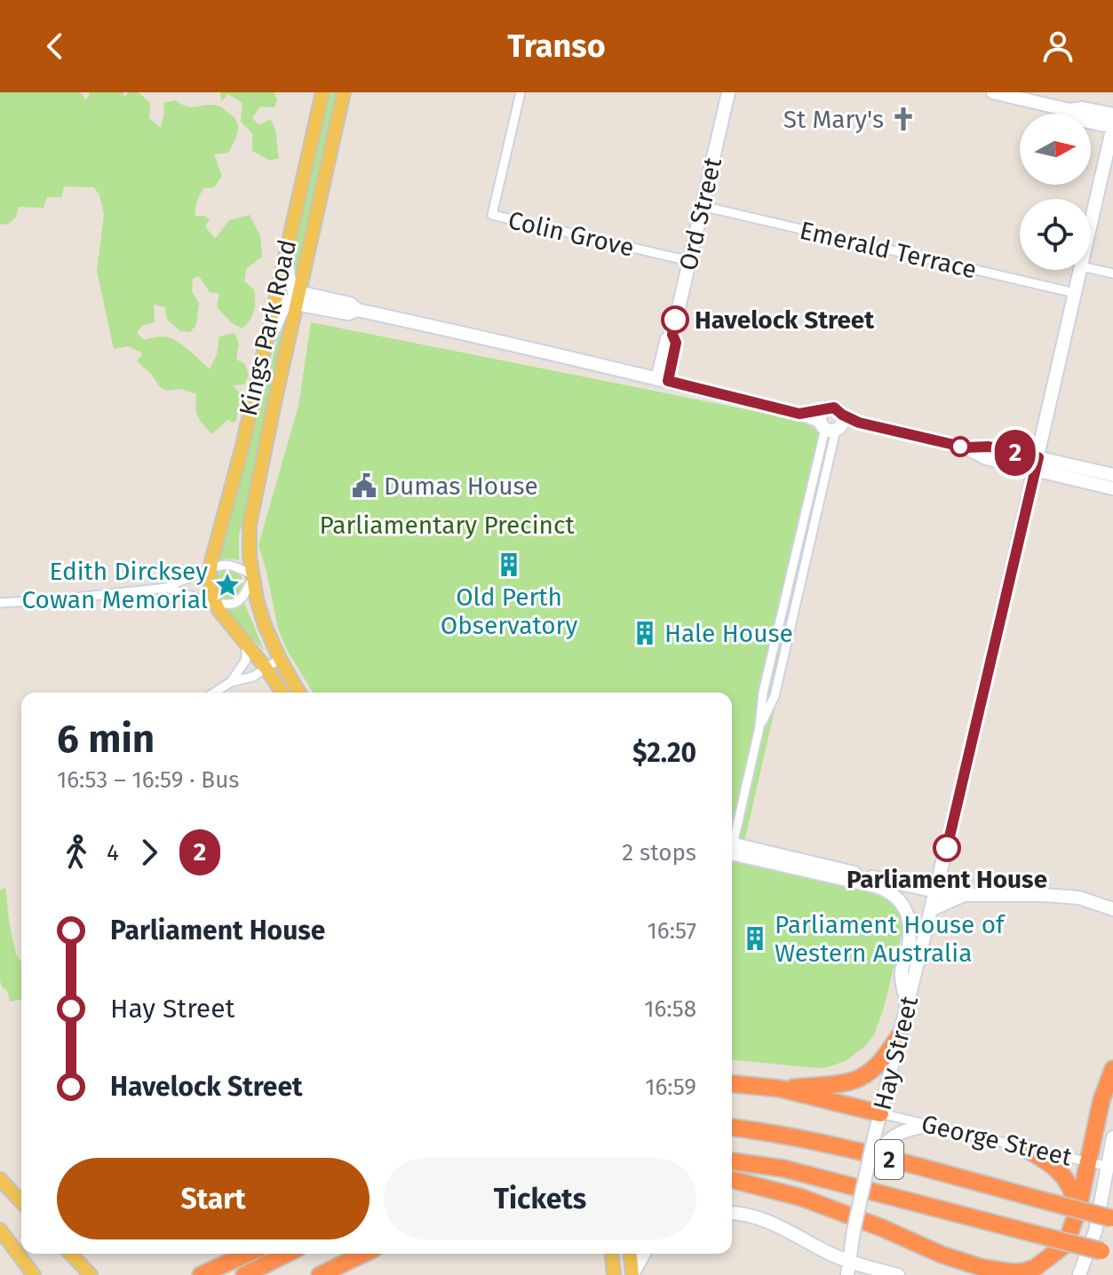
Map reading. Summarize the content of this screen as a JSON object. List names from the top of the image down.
{
  "streets": {
    "highway": ["2"],
    "main road": ["Ord Street", "Kings Park Road", "Hay Street"],
    "street": ["Colin Grove", "Emerald Terrace", "George Street"]
  },
  "crossings": [
    ["Ord Street", "Colin Grove"],
    ["Ord Street", "Emerald Terrace"],
    ["Emerald Terrace", "Hay Street"],
    ["Hay Street", "George Street"]
  ],
  "parks": ["Parliamentary Precinct"],
  "places": {
    "church": ["St Mary's"],
    "other": ["Havelock Street", "Parliament House"],
    "public building": ["Dumas House"],
    "building": ["Old Perth Observatory", "Hale House", "Parliament House of Western Australia"],
    "place": ["Edith Dircksey Cowan Memorial"]
  },
  "lines": ["bus line 2"],
  "north": "right",
  "page": {
    "header": "Transo",
    "on_map": "2",
    "heading": ["6 min", "16:53 – 16:59 · Bus", "$2.20"],
    "legs": ["4", "2", "2 stops"],
    "list": [
      {
        "name": "Parliament House",
        "value": "16:57"
      },
      {
        "name": "Hay Street",
        "value": "16:58"
      },
      {
        "name": "Havelock Street",
        "value": "16:59"
      }
    ],
    "buttons": ["Start", "Tickets"]
  }
}
